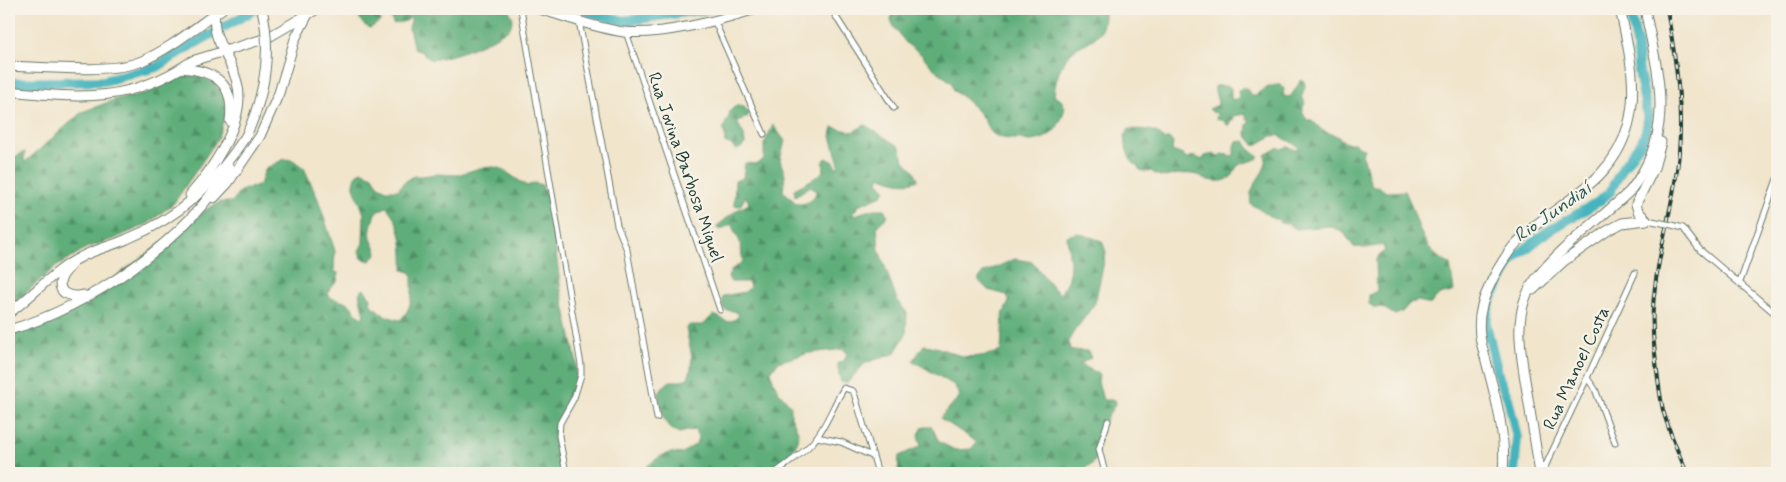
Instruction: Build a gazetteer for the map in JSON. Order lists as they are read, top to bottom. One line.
{"streets":{"street":["Rua Jovina Barbosa Miguel","Rua Manoel Costa"]},"water":["Rio Jundiaí"]}
